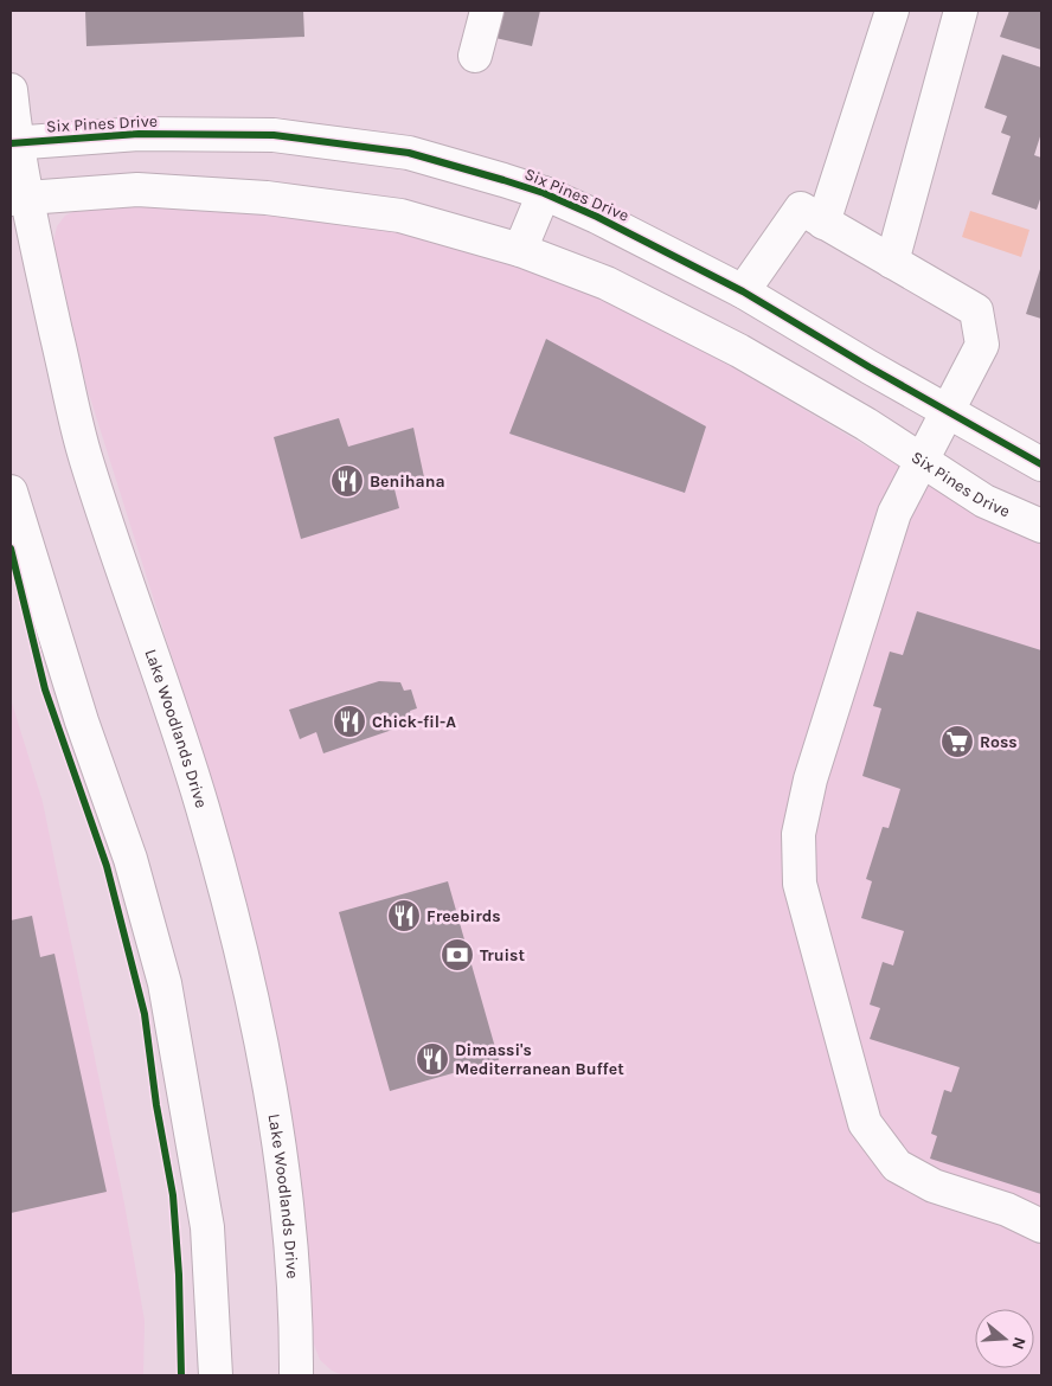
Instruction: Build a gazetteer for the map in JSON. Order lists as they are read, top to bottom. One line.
{"streets":{"street":["Six Pines Drive","Lake Woodlands Drive"]},"crossings":[["Six Pines Drive","Lake Woodlands Drive"]],"places":{"restaurant":["Benihana","Chick-fil-A","Freebirds","Dimassi's Mediterranean Buffet"],"supermarket":["Ross"],"bank":["Truist"]},"north":"right"}
